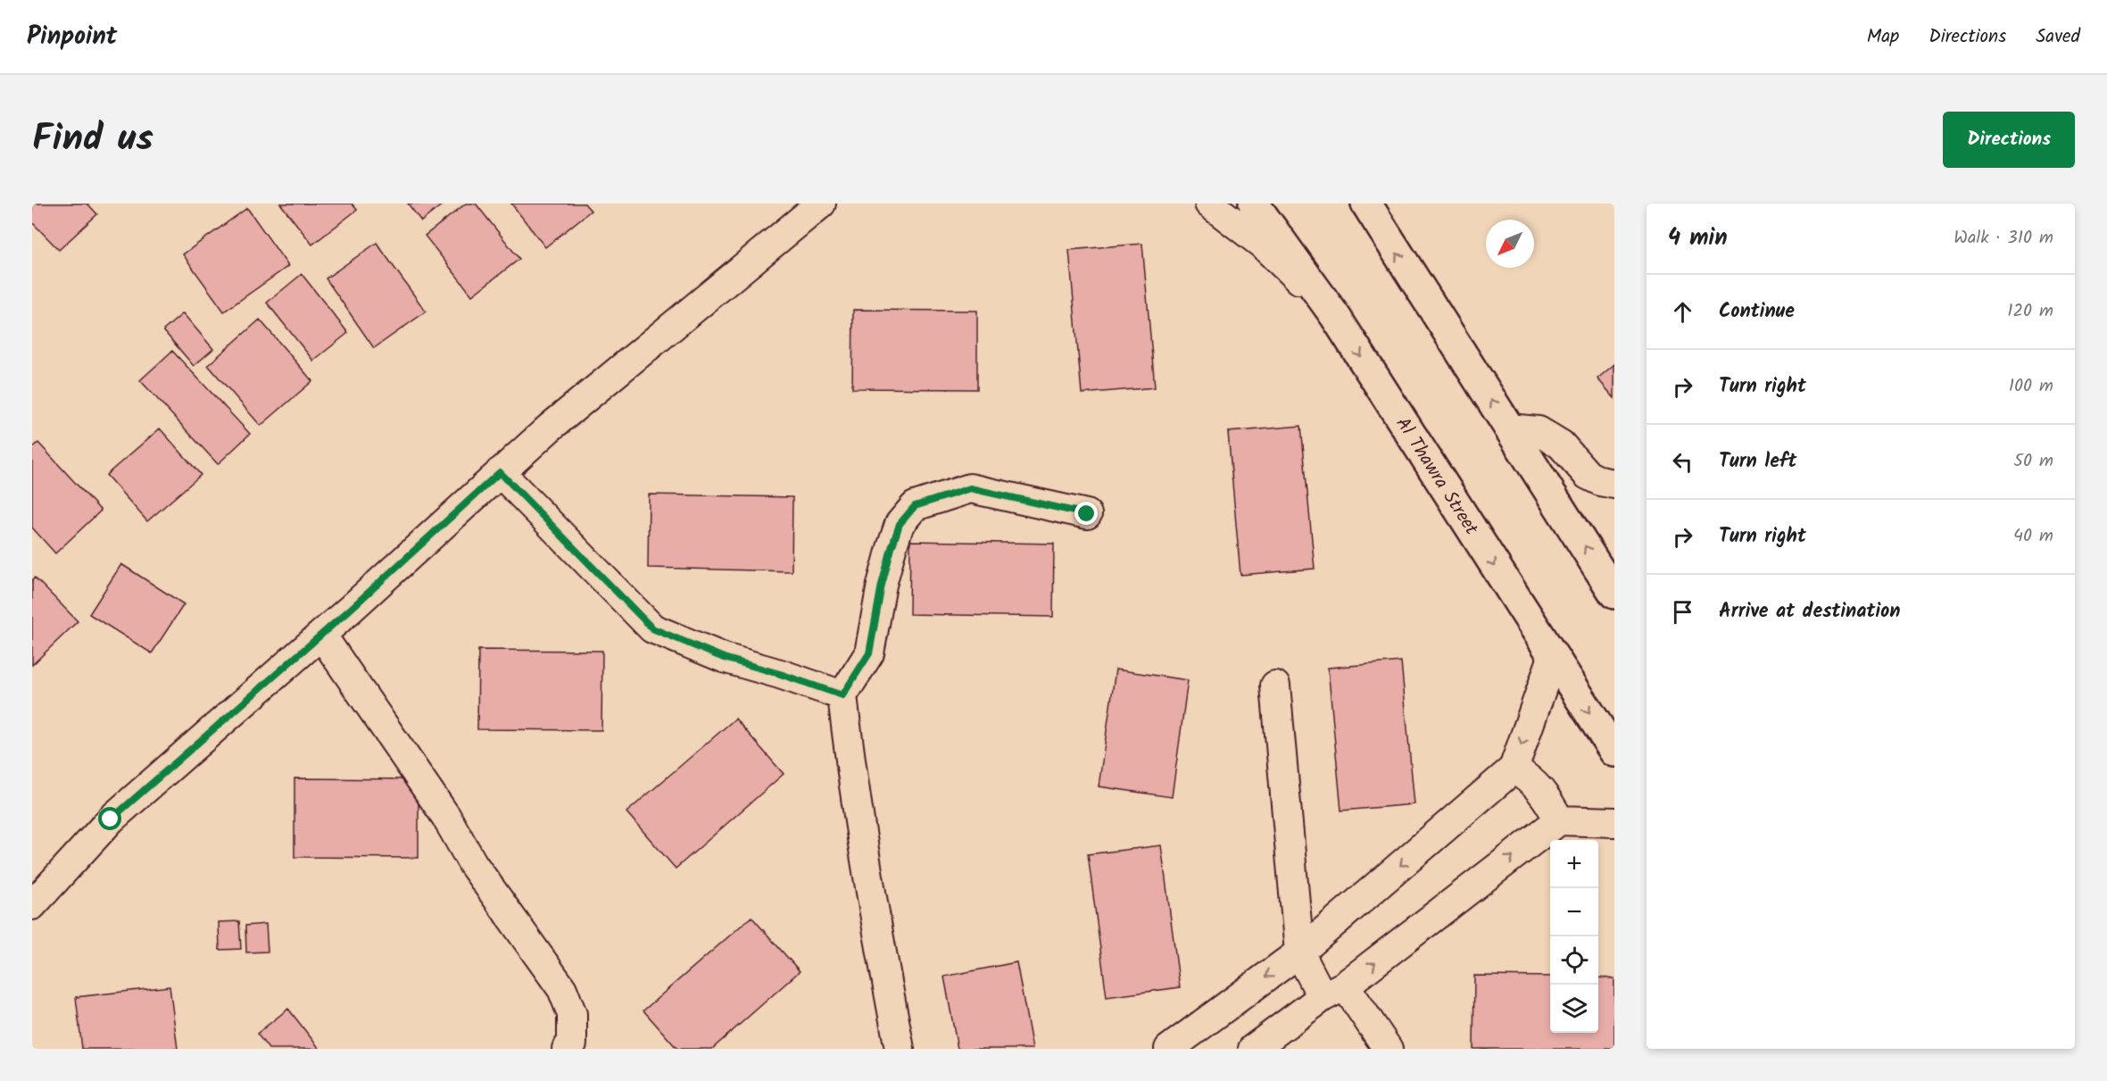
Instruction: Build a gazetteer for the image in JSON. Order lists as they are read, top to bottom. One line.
{"streets":{"main road":["Al Thawra Street"]},"north":"bottom left","page":{"header":"Pinpoint","nav":["Map","Directions","Saved"],"title":"Find us","buttons":"Directions","heading":["4 min","Walk · 310 m"],"list":[["Continue","120 m"],["Turn right","100 m"],["Turn left","50 m"],["Turn right","40 m"],"Arrive at destination"],"map_buttons":["+","−"]}}
